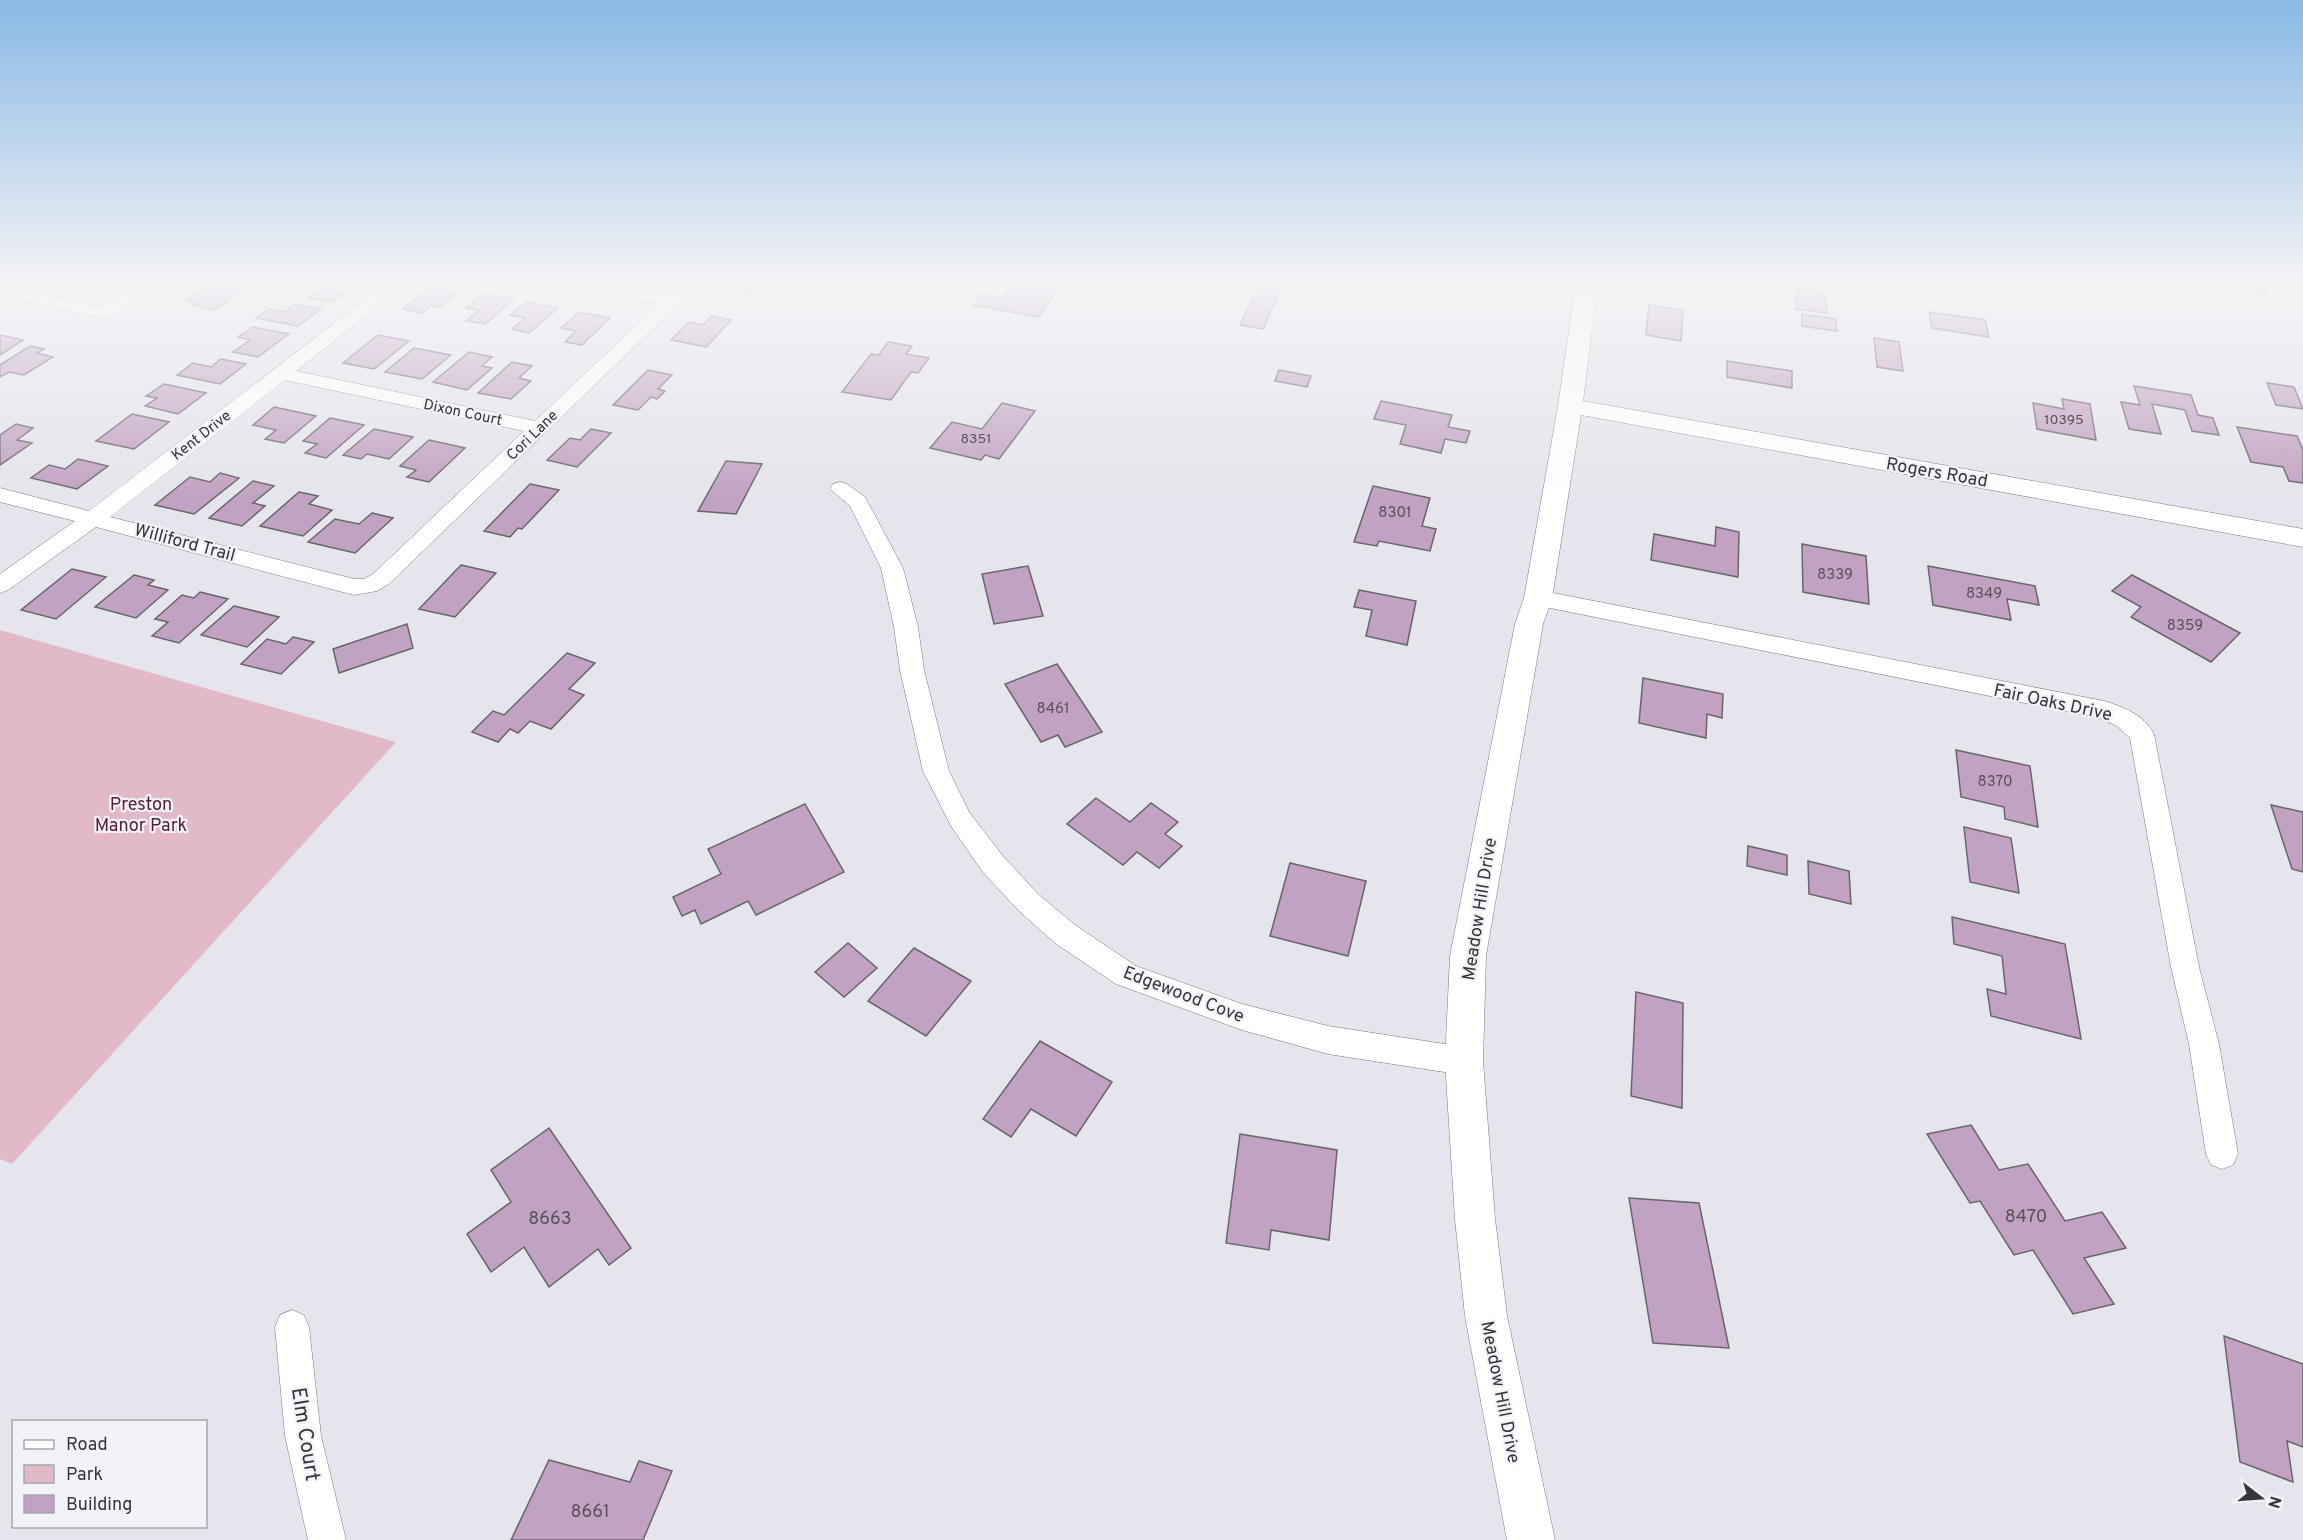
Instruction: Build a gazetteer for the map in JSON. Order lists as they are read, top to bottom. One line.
{"streets":{"street":["Dixon Court","Kent Drive","Cori Lane","Rogers Road","Williford Trail","Fair Oaks Drive","Meadow Hill Drive","Edgewood Cove","Elm Court"]},"crossings":[["Dixon Court","Kent Drive"],["Dixon Court","Cori Lane"],["Kent Drive","Williford Trail"],["Cori Lane","Williford Trail"],["Rogers Road","Meadow Hill Drive"],["Fair Oaks Drive","Meadow Hill Drive"],["Meadow Hill Drive","Edgewood Cove"]],"parks":["Preston Manor Park"],"house_numbers":["10395","8351","8301","8339","8349","8359","8461","8370","8470","8663","8661"],"legend":["Road","Park","Building"],"north":"right"}
